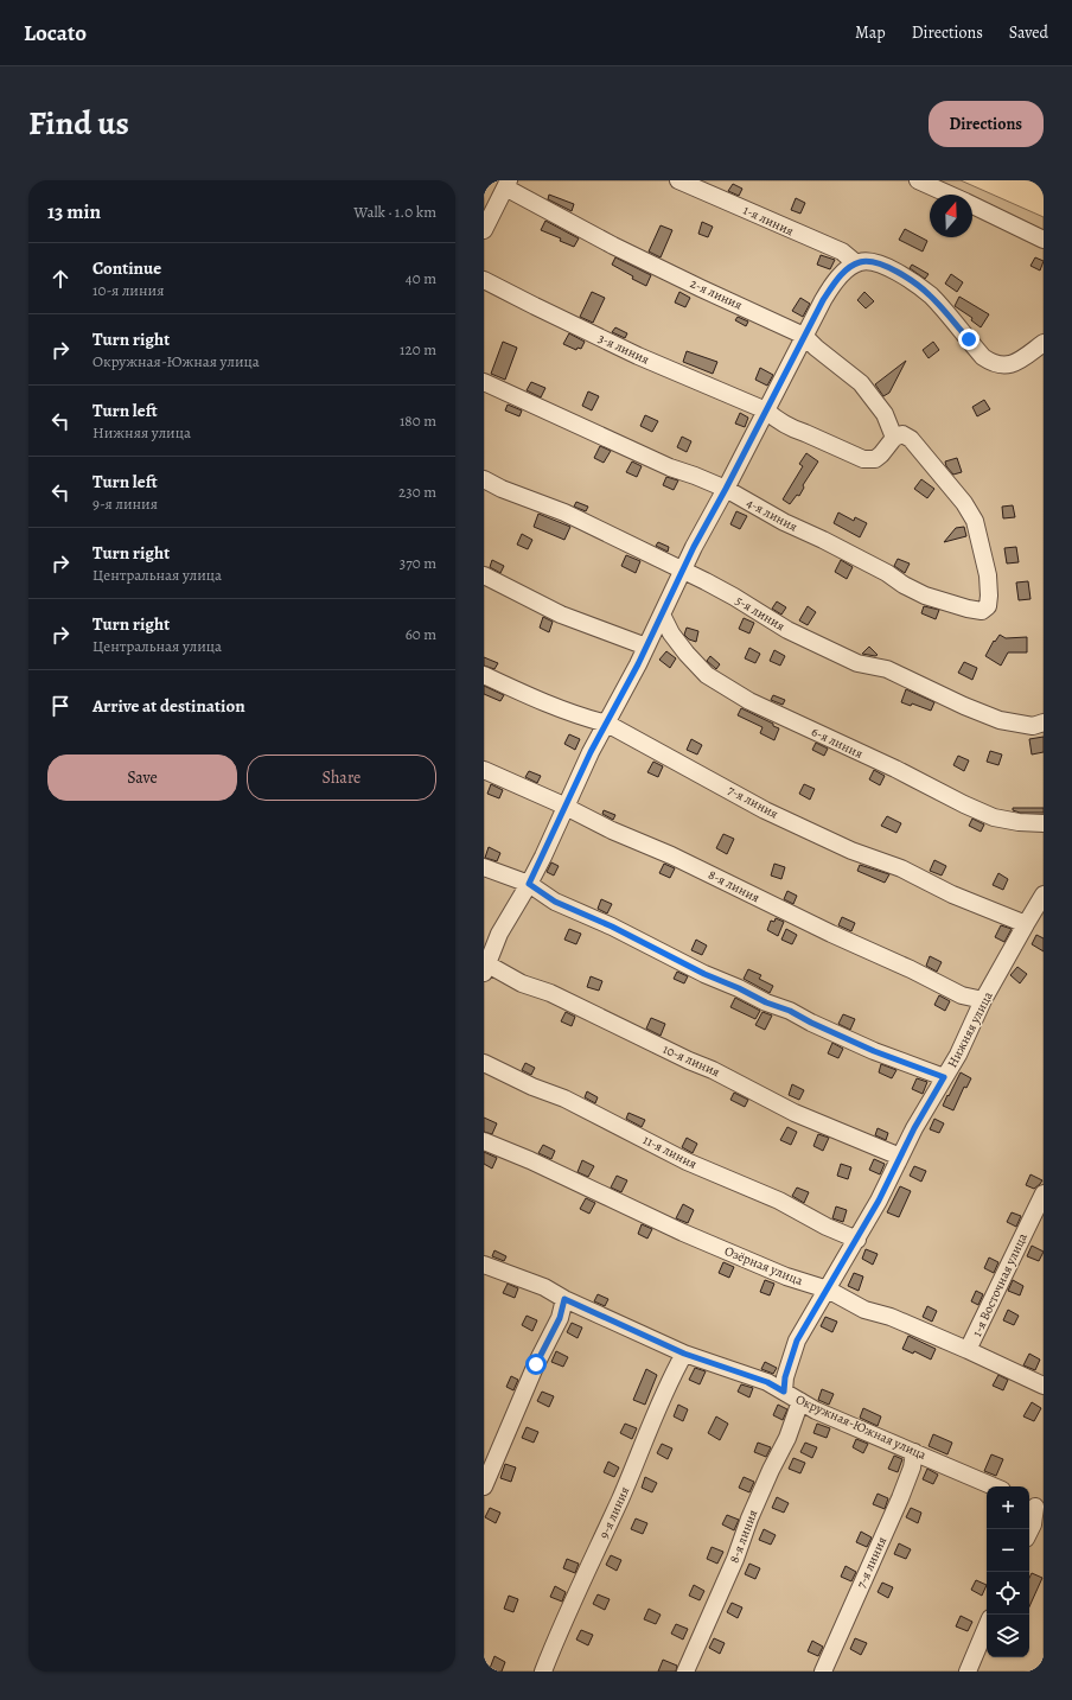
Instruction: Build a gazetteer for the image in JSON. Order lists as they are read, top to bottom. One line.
{"streets":{"street":["1-я линия","2-я линия","3-я линия","4-я линия","5-я линия","6-я линия","7-я линия","8-я линия","Нижняя улица","10-я линия","11-я линия","Озёрная улица","1-я Восточная улица","Окружная-Южная улица","9-я линия"]},"crossings":[["2-я линия","3-я линия"],["2-я линия","4-я линия"],["3-я линия","4-я линия"],["7-я линия","Нижняя улица"],["7-я линия","Окружная-Южная улица"],["8-я линия","Нижняя улица"],["8-я линия","Окружная-Южная улица"],["Нижняя улица","10-я линия"],["Нижняя улица","11-я линия"],["Нижняя улица","Озёрная улица"],["Нижняя улица","Окружная-Южная улица"],["Озёрная улица","1-я Восточная улица"],["Окружная-Южная улица","9-я линия"]],"north":"top","page":{"header":"Locato","nav":["Map","Directions","Saved"],"title":"Find us","buttons":["Directions",["Save","Share"]],"heading":["13 min","Walk · 1.0 km"],"list":[["Continue","10-я линия","40 m"],["Turn right","Окружная-Южная улица","120 m"],["Turn left","Нижняя улица","180 m"],["Turn left","9-я линия","230 m"],["Turn right","Центральная улица","370 m"],["Turn right","Центральная улица","60 m"],"Arrive at destination"],"map_buttons":["+","−"]}}
